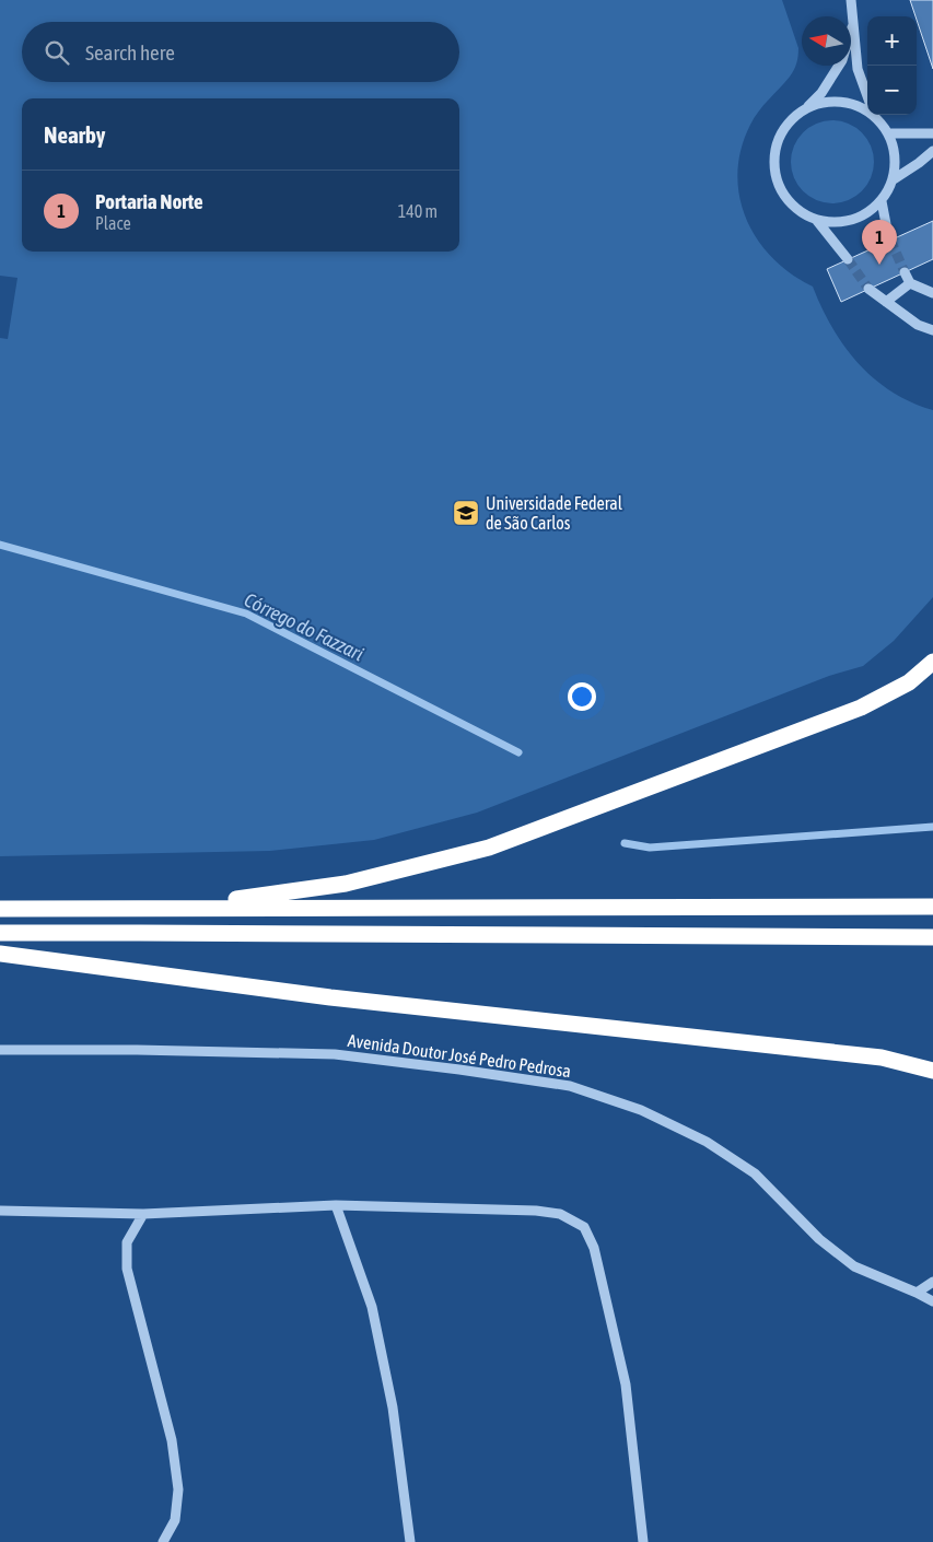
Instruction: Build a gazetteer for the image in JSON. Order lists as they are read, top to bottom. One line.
{"streets":{"street":["Avenida Doutor José Pedro Pedrosa"]},"water":["Córrego do Fazzari"],"places":{"school or university":["Universidade Federal de São Carlos"]},"north":"left","page":{"map_buttons":["+","−"],"search":"Search here","heading":"Nearby","list":[{"mark":"1","name":"Portaria Norte","note":"Place","value":"140 m"}],"pins":"1"}}
